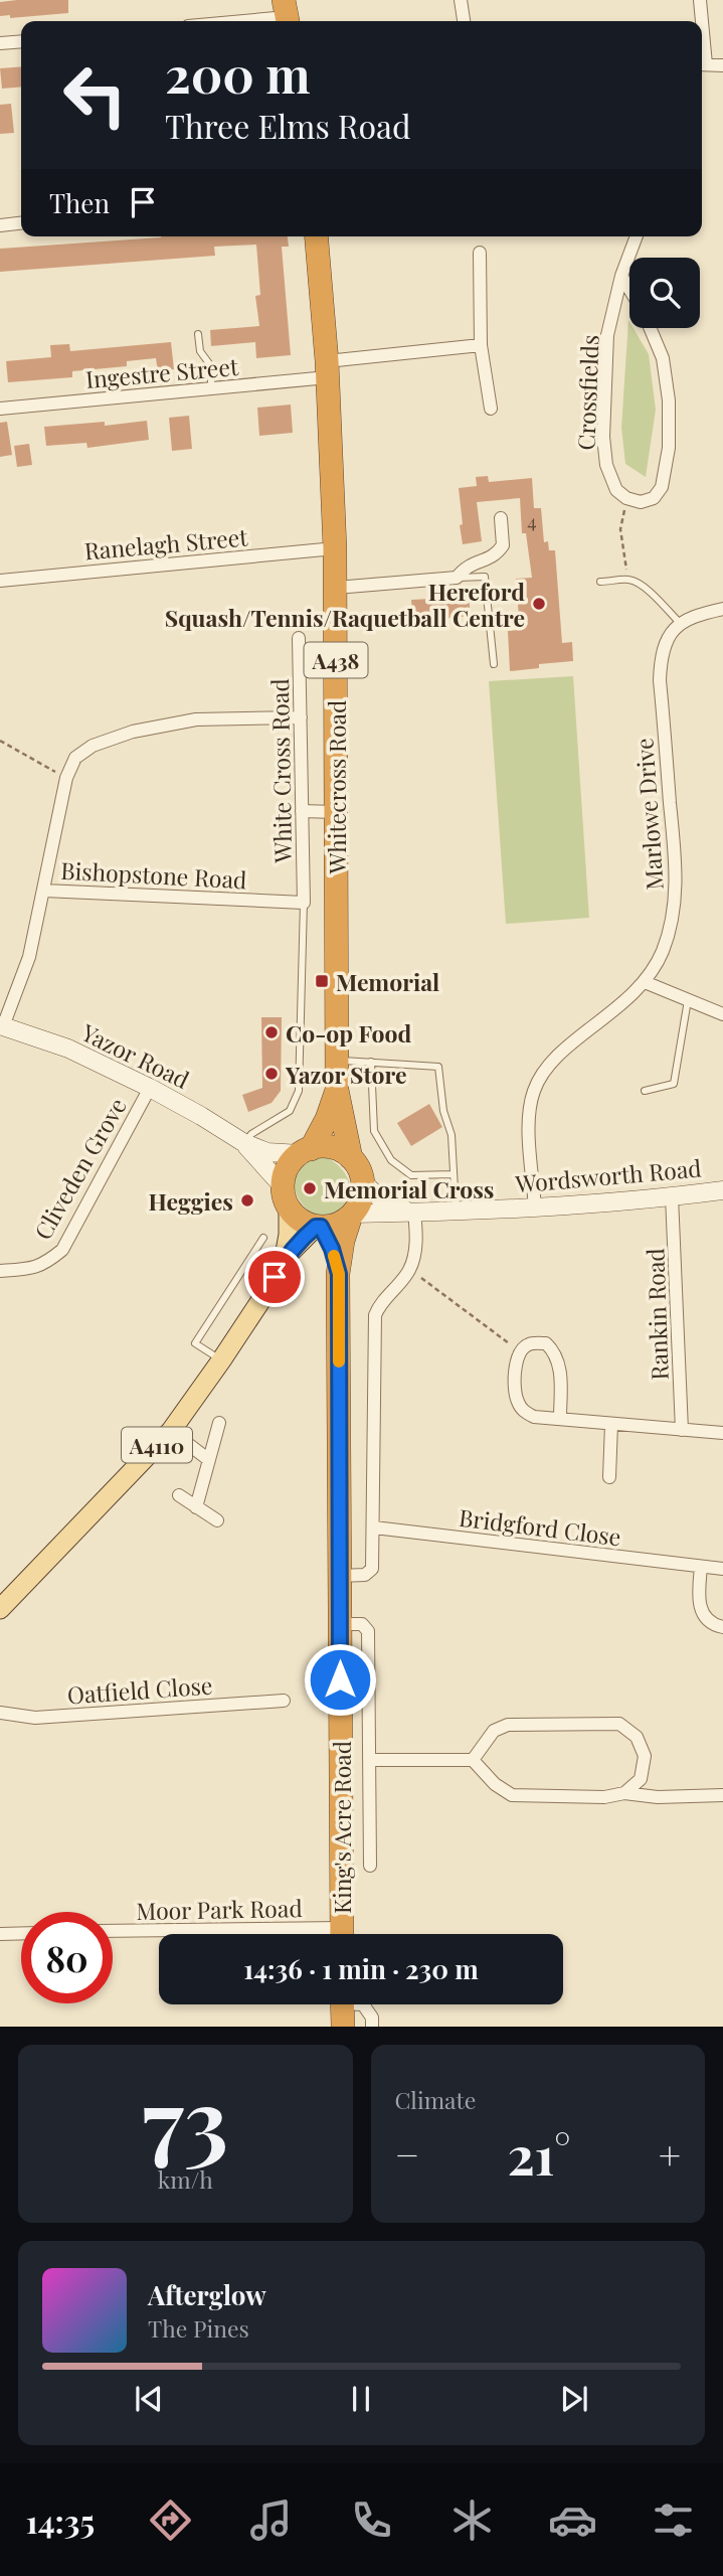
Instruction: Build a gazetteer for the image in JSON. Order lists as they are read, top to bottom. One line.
{"streets":{"highway":["A438","Whitecross Road","King's Acre Road"],"main road":["A4110"],"street":["Ingestre Street","Crossfields","Ranelagh Street","White Cross Road","Marlowe Drive","Bishopstone Road","Yazor Road","Cliveden Grove","Wordsworth Road","Rankin Road","Bridgford Close","Oatfield Close","Moor Park Road"]},"crossings":[["Ingestre Street","Whitecross Road"],["Ranelagh Street","Whitecross Road"],["A438","Whitecross Road"],["A438","Yazor Road"],["A438","Wordsworth Road"],["A438","A4110"],["A438","King's Acre Road"],["White Cross Road","Bishopstone Road"],["Whitecross Road","Yazor Road"],["Whitecross Road","Wordsworth Road"],["Whitecross Road","A4110"],["Whitecross Road","King's Acre Road"],["Marlowe Drive","Wordsworth Road"],["Yazor Road","Cliveden Grove"],["Yazor Road","Wordsworth Road"],["Yazor Road","A4110"],["Yazor Road","King's Acre Road"],["Wordsworth Road","Rankin Road"],["Wordsworth Road","A4110"],["Wordsworth Road","King's Acre Road"],["A4110","King's Acre Road"]],"places":{"other":["Hereford Squash/Tennis/Raquetball Centre","Co-op Food","Yazor Store","Memorial Cross","Heggies"],"transit":["Memorial"]},"house_numbers":["4"],"page":{"turn":["200 m","Three Elms Road"],"then":"Then","limit":"80","trip":"14:36 · 1 min · 230 m","tile":[["73","km/h"],"Climate"],"heat":["−","21°","+"],"song":["Afterglow","The Pines"],"tabs":"14:35"}}
